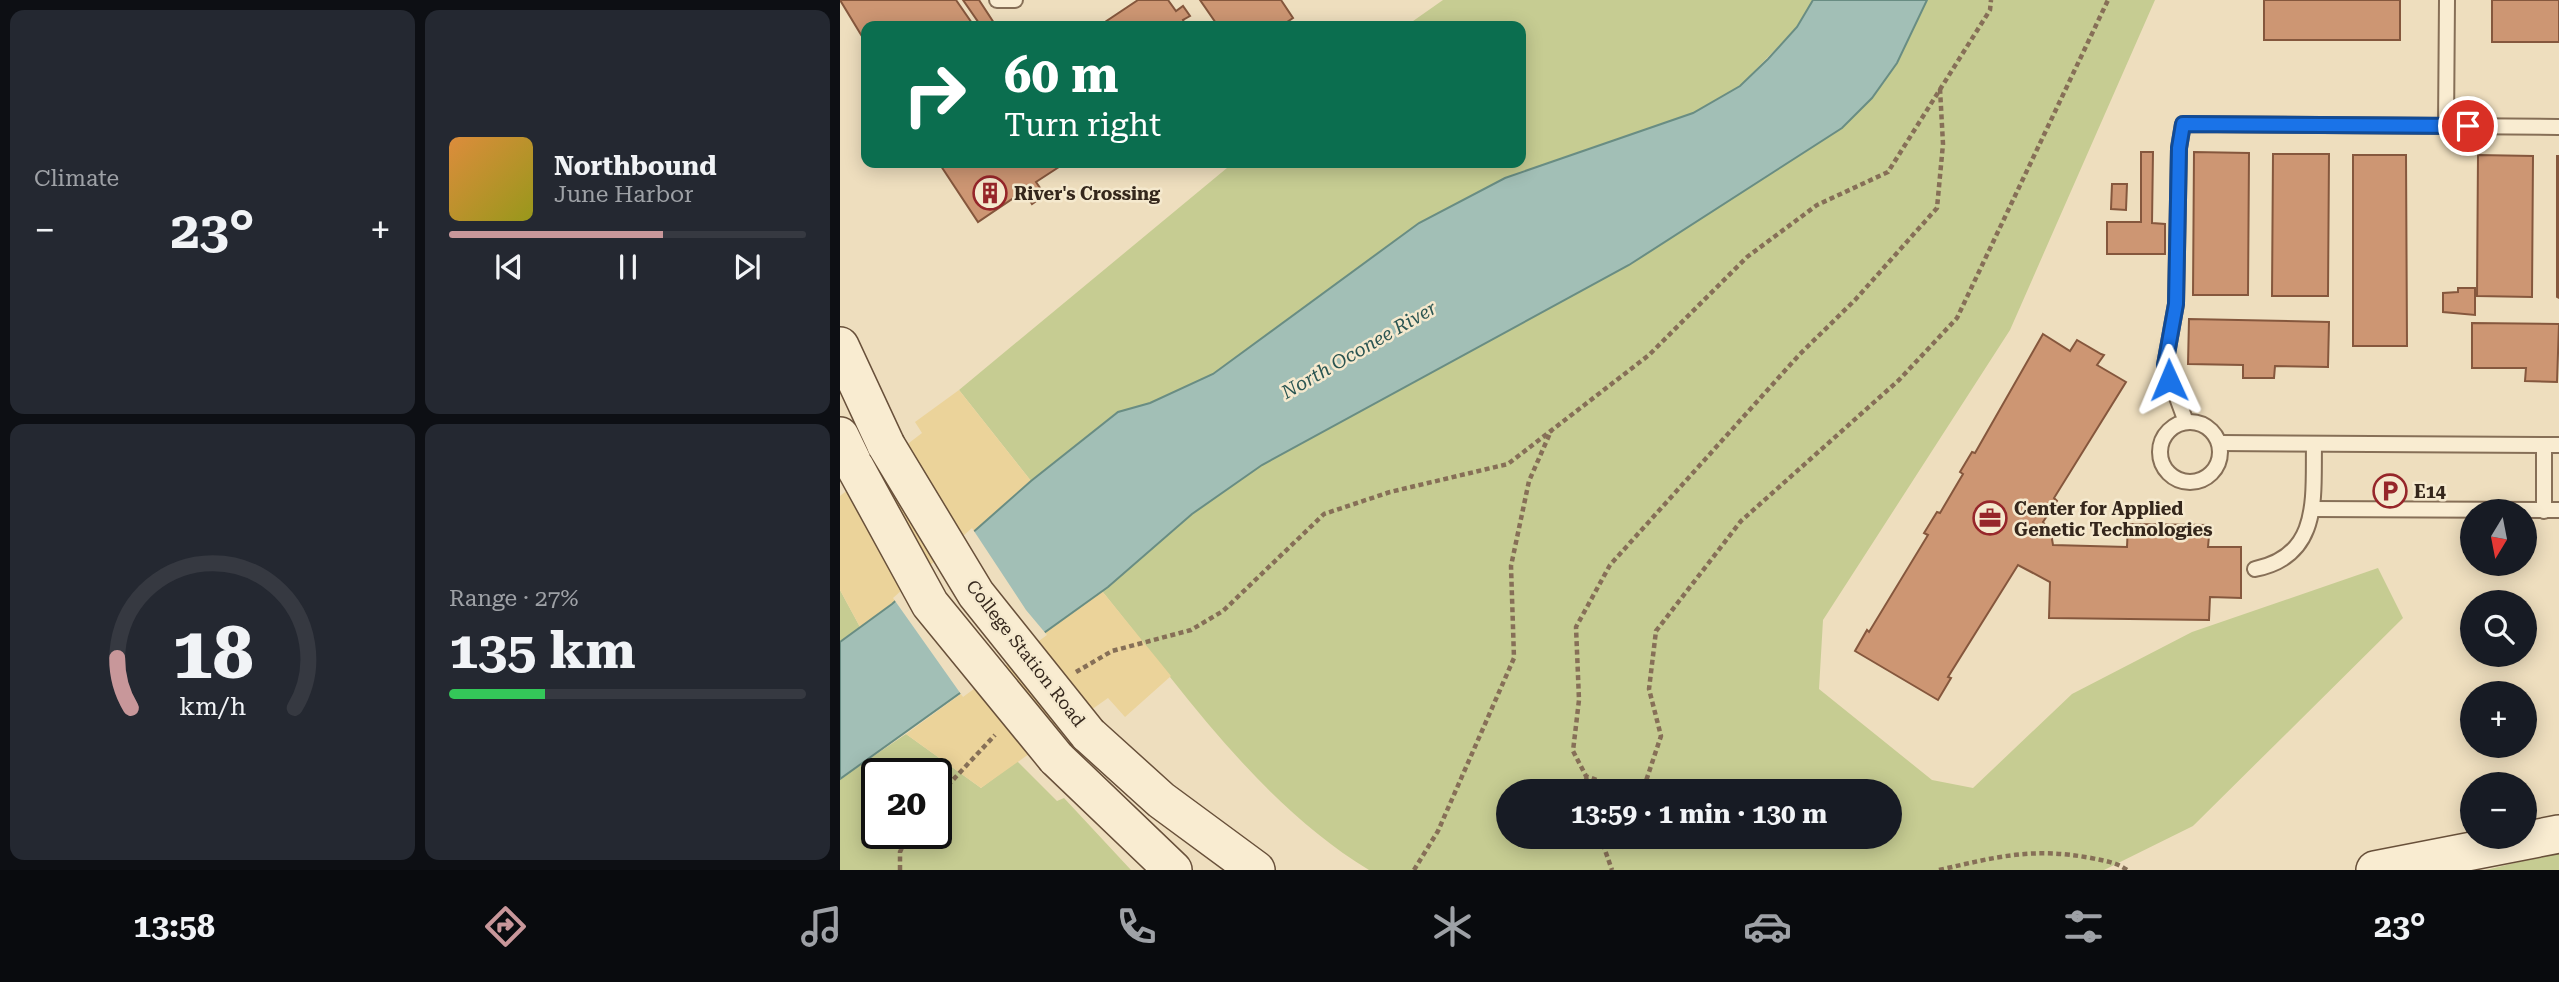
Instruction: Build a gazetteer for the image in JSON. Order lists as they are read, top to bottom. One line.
{"streets":{"main road":["College Station Road"]},"water":["North Oconee River"],"places":{"building":["River's Crossing"],"parking":["E14"],"office":["Center for Applied Genetic Technologies"]},"north":"bottom","page":{"tile":["Climate",["Range · 27%","135 km"]],"turn":["60 m","Turn right"],"song":["Northbound","June Harbor"],"heat":["−","23°","+"],"map_buttons":["+","−"],"limit":"20","trip":"13:59 · 1 min · 130 m","tabs":["13:58","23°"],"gauge":["18","km/h"]}}
